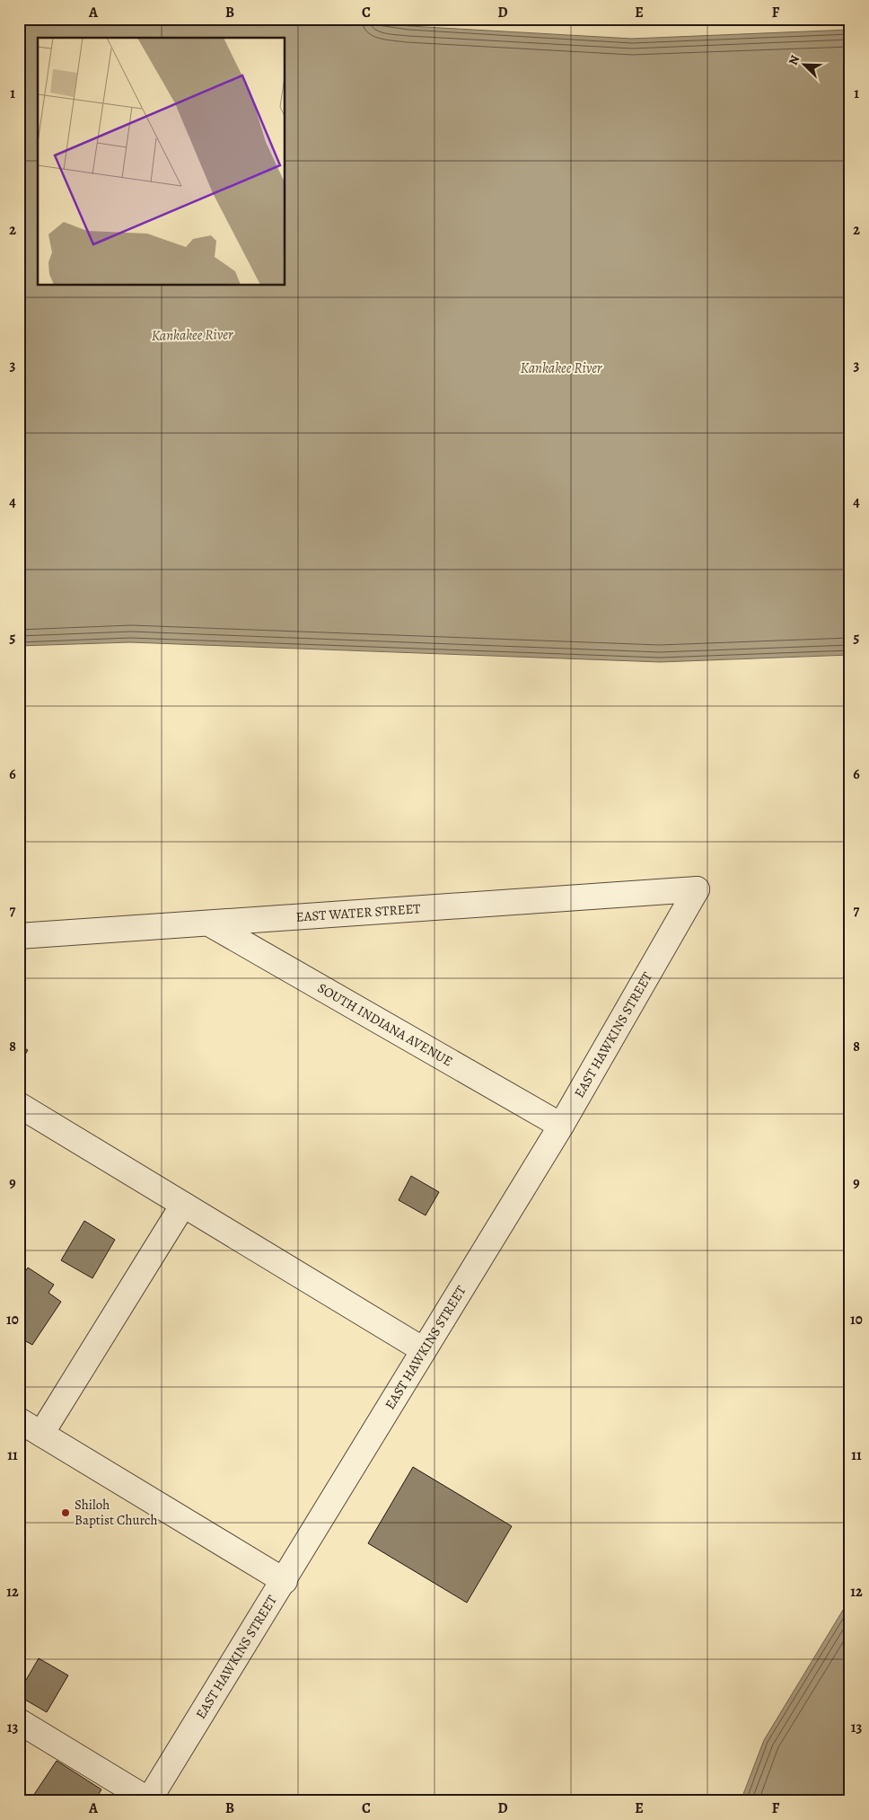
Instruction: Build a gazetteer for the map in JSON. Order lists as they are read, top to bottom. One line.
{"streets":{"street":["EAST WATER STREET","SOUTH INDIANA AVENUE","EAST HAWKINS STREET"]},"crossings":[["EAST WATER STREET","SOUTH INDIANA AVENUE"],["EAST WATER STREET","EAST HAWKINS STREET"],["SOUTH INDIANA AVENUE","EAST HAWKINS STREET"]],"water":["Kankakee River"],"places":["Shiloh Baptist Church"],"north":"top left","grid":{"columns":["A","B","C","D","E","F"],"rows":["1","2","3","4","5","6","7","8","9","10","11","12","13"]}}
